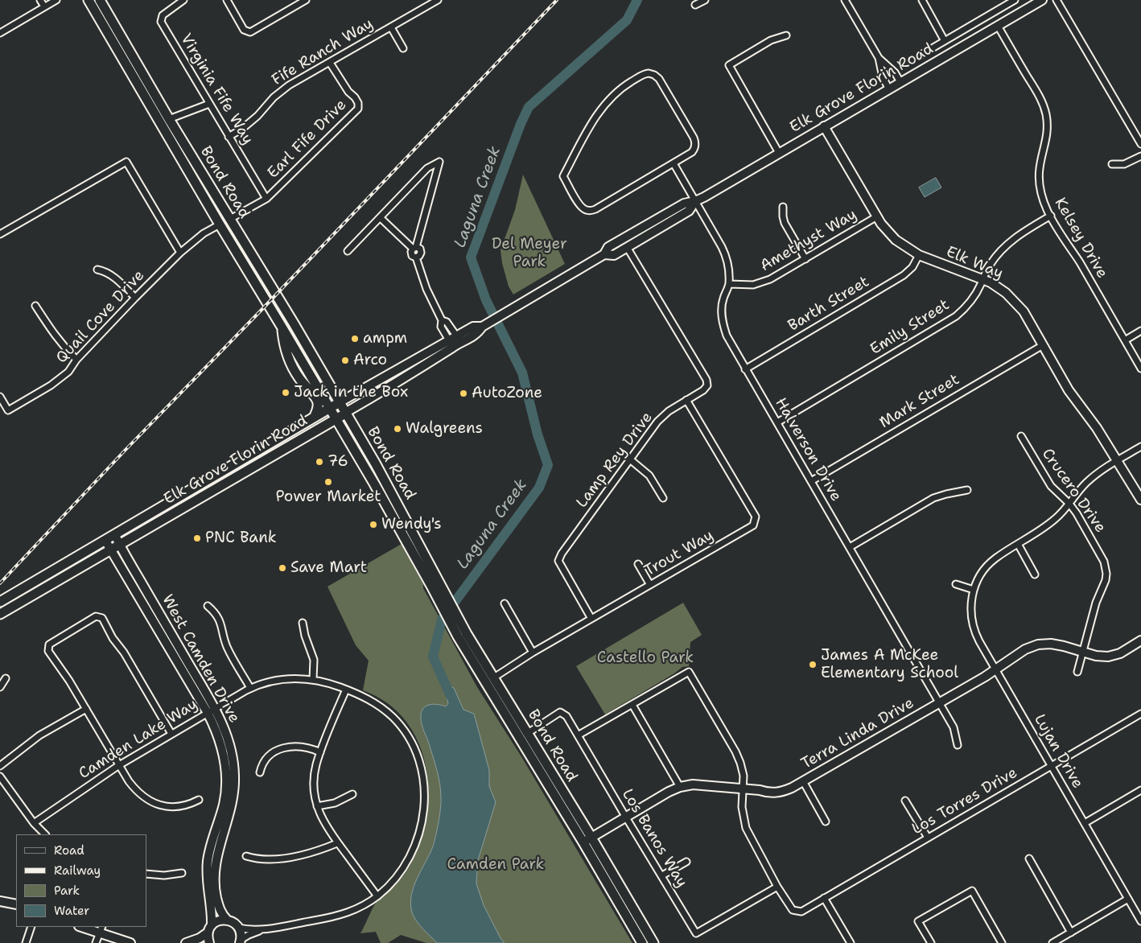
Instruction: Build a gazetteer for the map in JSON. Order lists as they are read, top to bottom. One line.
{"streets":{"main road":["Elk Grove Florin Road","Bond Road"],"street":["Fife Ranch Way","Virginia Fife Way","Earl Fife Drive","Kelsey Drive","Amethyst Way","Elk Way","Barth Street","Quail Cove Drive","Emily Street","Mark Street","Halverson Drive","Lamp Rey Drive","Crucero Drive","Trout Way","West Camden Drive","Terra Linda Drive","Camden Lake Way","Lujan Drive","Los Torres Drive","Los Banos Way"]},"crossings":[["Fife Ranch Way","Virginia Fife Way"],["Fife Ranch Way","Earl Fife Drive"],["Elk Grove Florin Road","Bond Road"],["Elk Grove Florin Road","Kelsey Drive"],["Elk Grove Florin Road","Elk Way"],["Elk Grove Florin Road","Halverson Drive"],["Elk Grove Florin Road","Lamp Rey Drive"],["Elk Grove Florin Road","West Camden Drive"],["Virginia Fife Way","Earl Fife Drive"],["Earl Fife Drive","Bond Road"],["Bond Road","Quail Cove Drive"],["Bond Road","Trout Way"],["Bond Road","Terra Linda Drive"],["Bond Road","Los Banos Way"],["Kelsey Drive","Emily Street"],["Amethyst Way","Elk Way"],["Amethyst Way","Halverson Drive"],["Elk Way","Barth Street"],["Elk Way","Emily Street"],["Elk Way","Mark Street"],["Elk Way","Lujan Drive"],["Barth Street","Halverson Drive"],["Emily Street","Halverson Drive"],["Mark Street","Halverson Drive"],["Halverson Drive","Terra Linda Drive"],["Lamp Rey Drive","Trout Way"],["Crucero Drive","Terra Linda Drive"],["Crucero Drive","Lujan Drive"],["West Camden Drive","Camden Lake Way"],["Terra Linda Drive","Lujan Drive"],["Terra Linda Drive","Los Banos Way"],["Lujan Drive","Los Torres Drive"],["Los Torres Drive","Los Banos Way"]],"water":["Laguna Creek"],"parks":["Del Meyer Park","Castello Park","Camden Park"],"places":["ampm","Arco","Jack in the Box","AutoZone","Walgreens","76","Power Market","Wendy's","PNC Bank","Save Mart","James A McKee Elementary School"],"legend":["Road","Railway","Park","Water"]}
